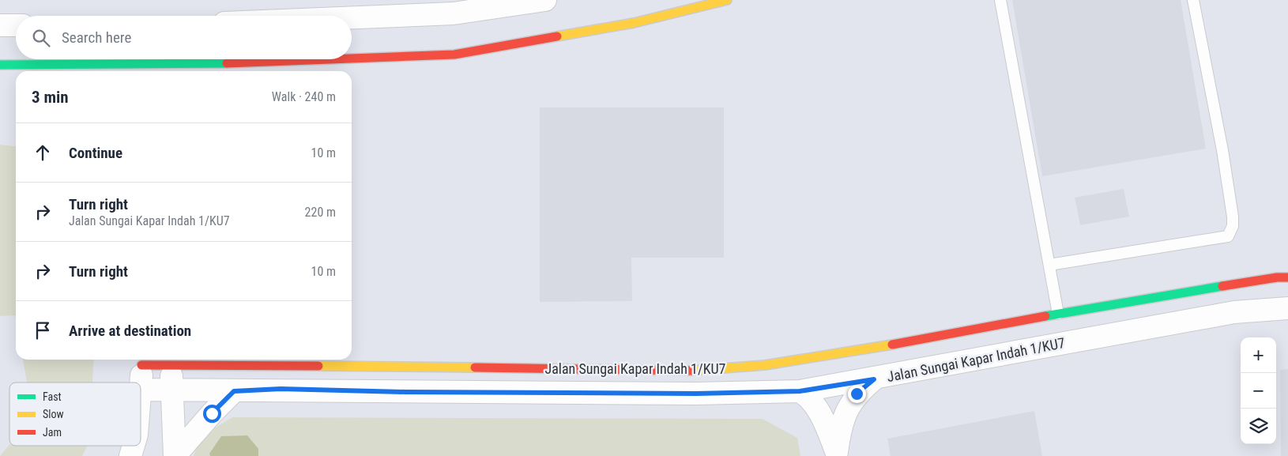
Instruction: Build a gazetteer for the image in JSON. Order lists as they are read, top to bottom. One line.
{"streets":{"street":["Jalan Sungai Kapar Indah 1/KU7"]},"legend":["Fast","Slow","Jam"],"page":{"search":"Search here","heading":["3 min","Walk · 240 m"],"list":[["Continue","10 m"],["Turn right","Jalan Sungai Kapar Indah 1/KU7","220 m"],["Turn right","10 m"],"Arrive at destination"],"map_buttons":["+","−"]}}
